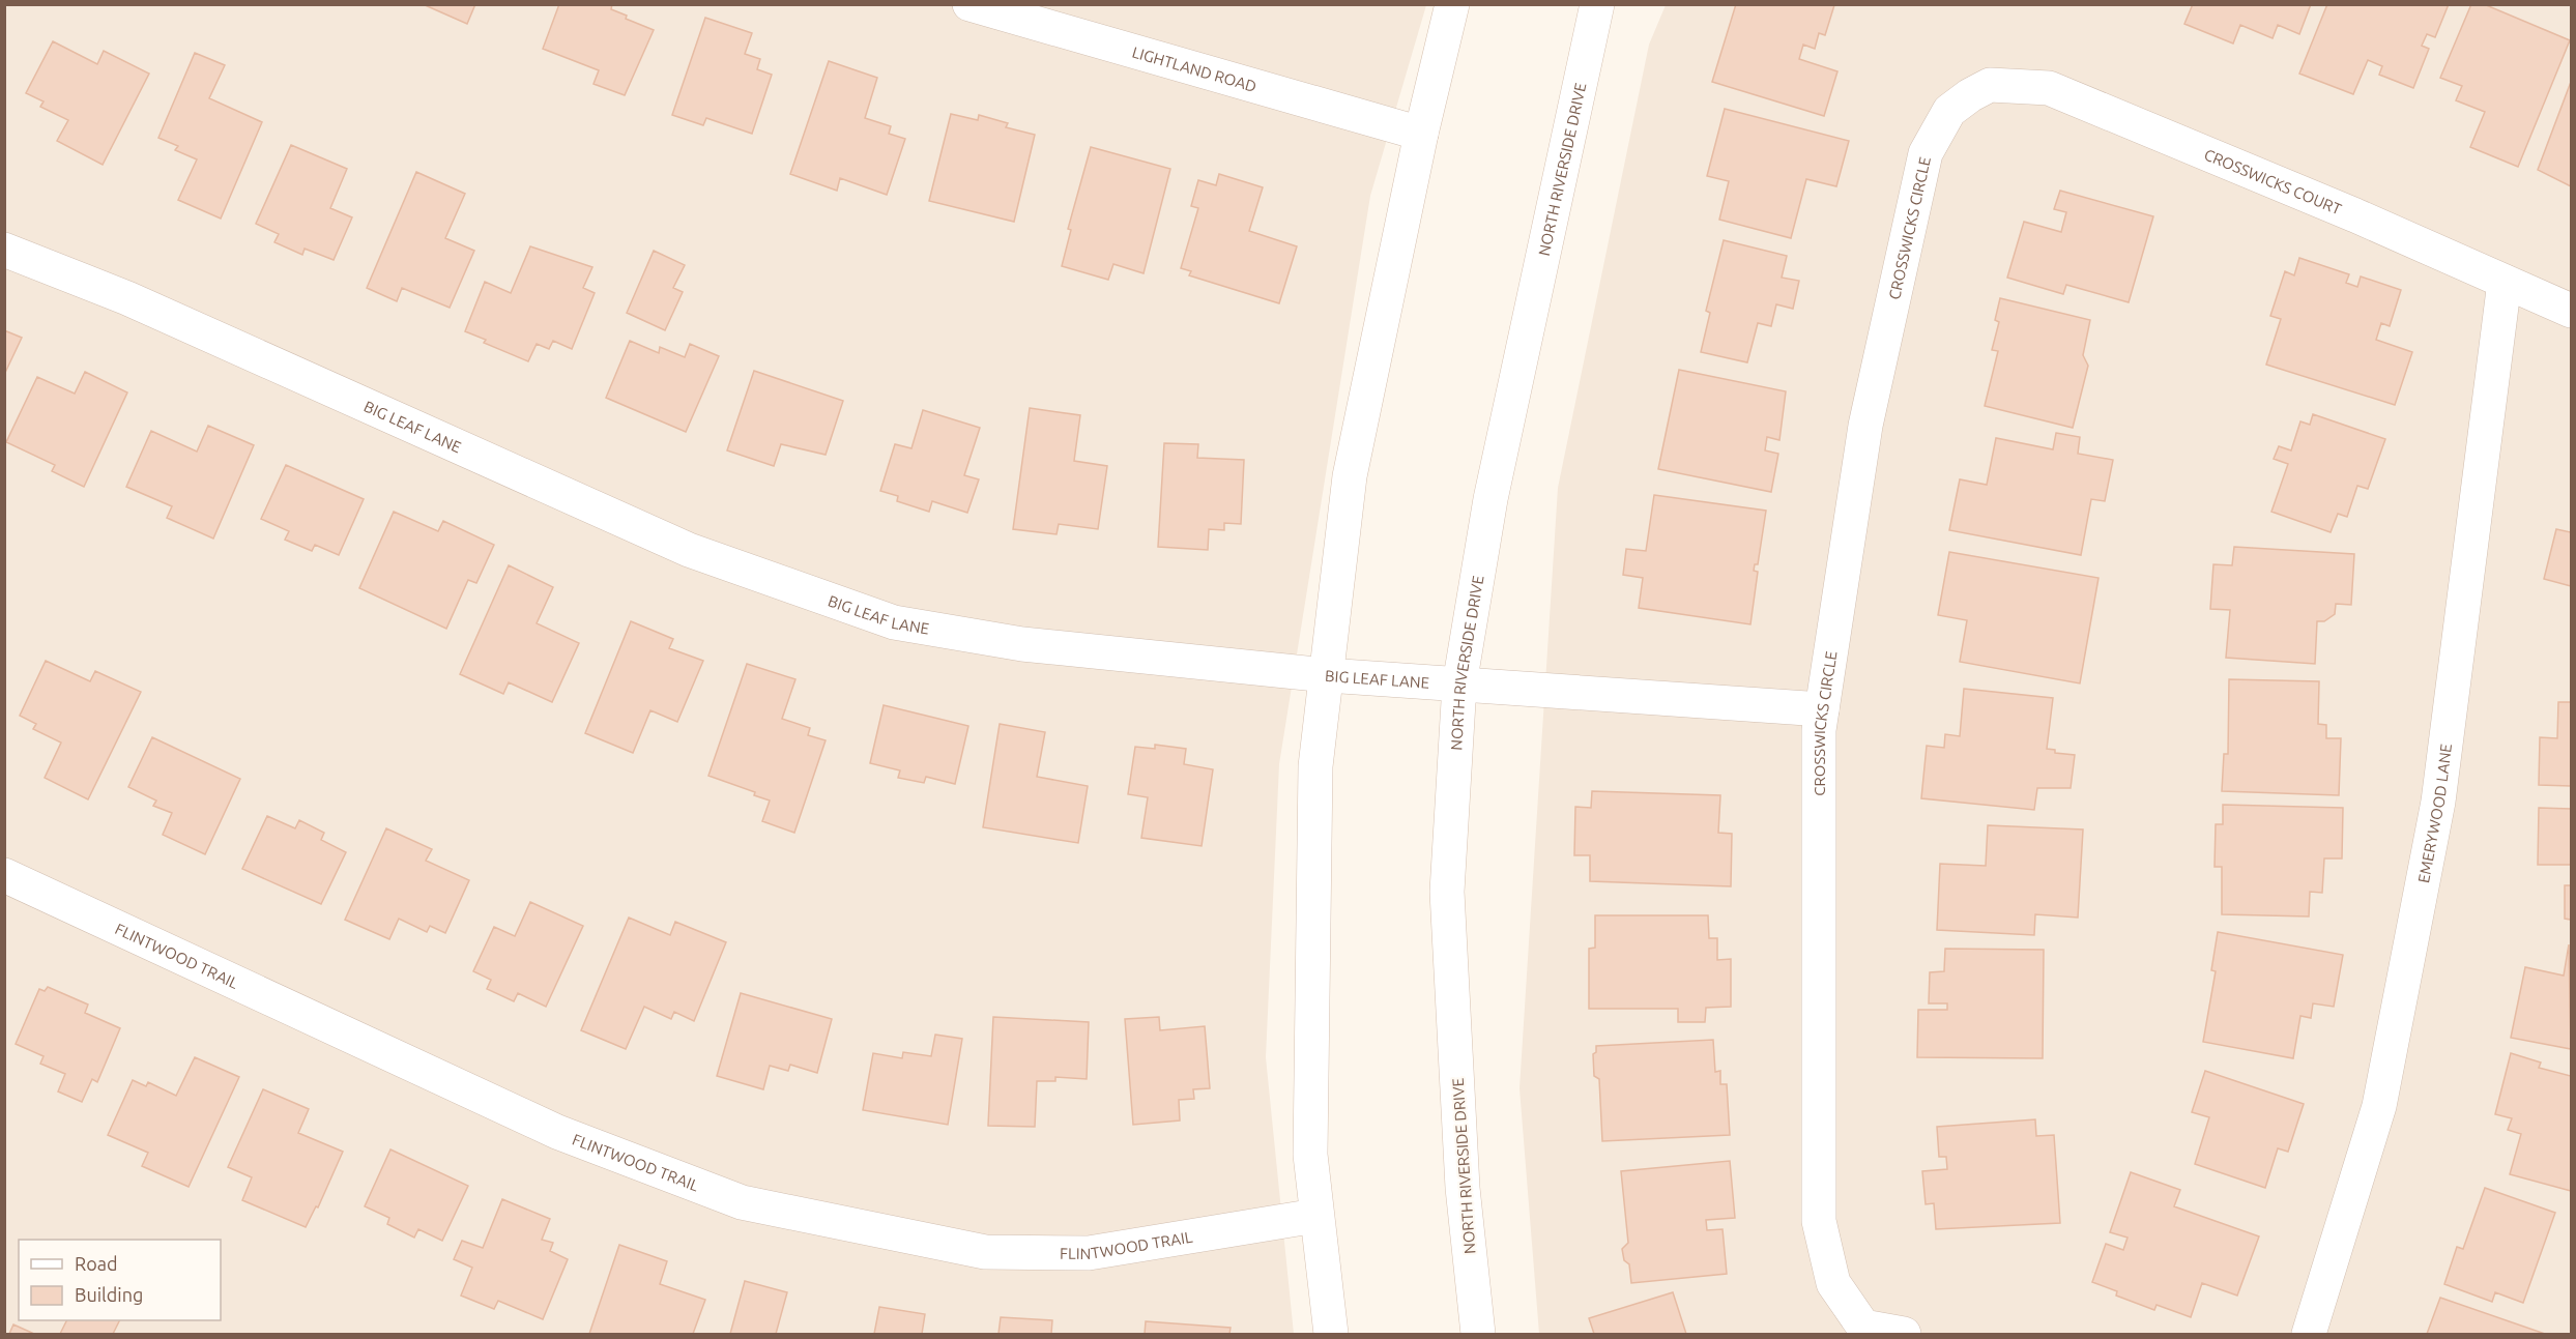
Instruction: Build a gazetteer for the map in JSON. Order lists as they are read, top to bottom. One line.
{"streets":{"street":["LIGHTLAND ROAD","NORTH RIVERSIDE DRIVE","CROSSWICKS COURT","CROSSWICKS CIRCLE","BIG LEAF LANE","EMERYWOOD LANE","FLINTWOOD TRAIL"]},"crossings":[["NORTH RIVERSIDE DRIVE","BIG LEAF LANE"],["CROSSWICKS COURT","CROSSWICKS CIRCLE"],["CROSSWICKS COURT","EMERYWOOD LANE"],["CROSSWICKS CIRCLE","BIG LEAF LANE"]],"legend":["Road","Building"]}
